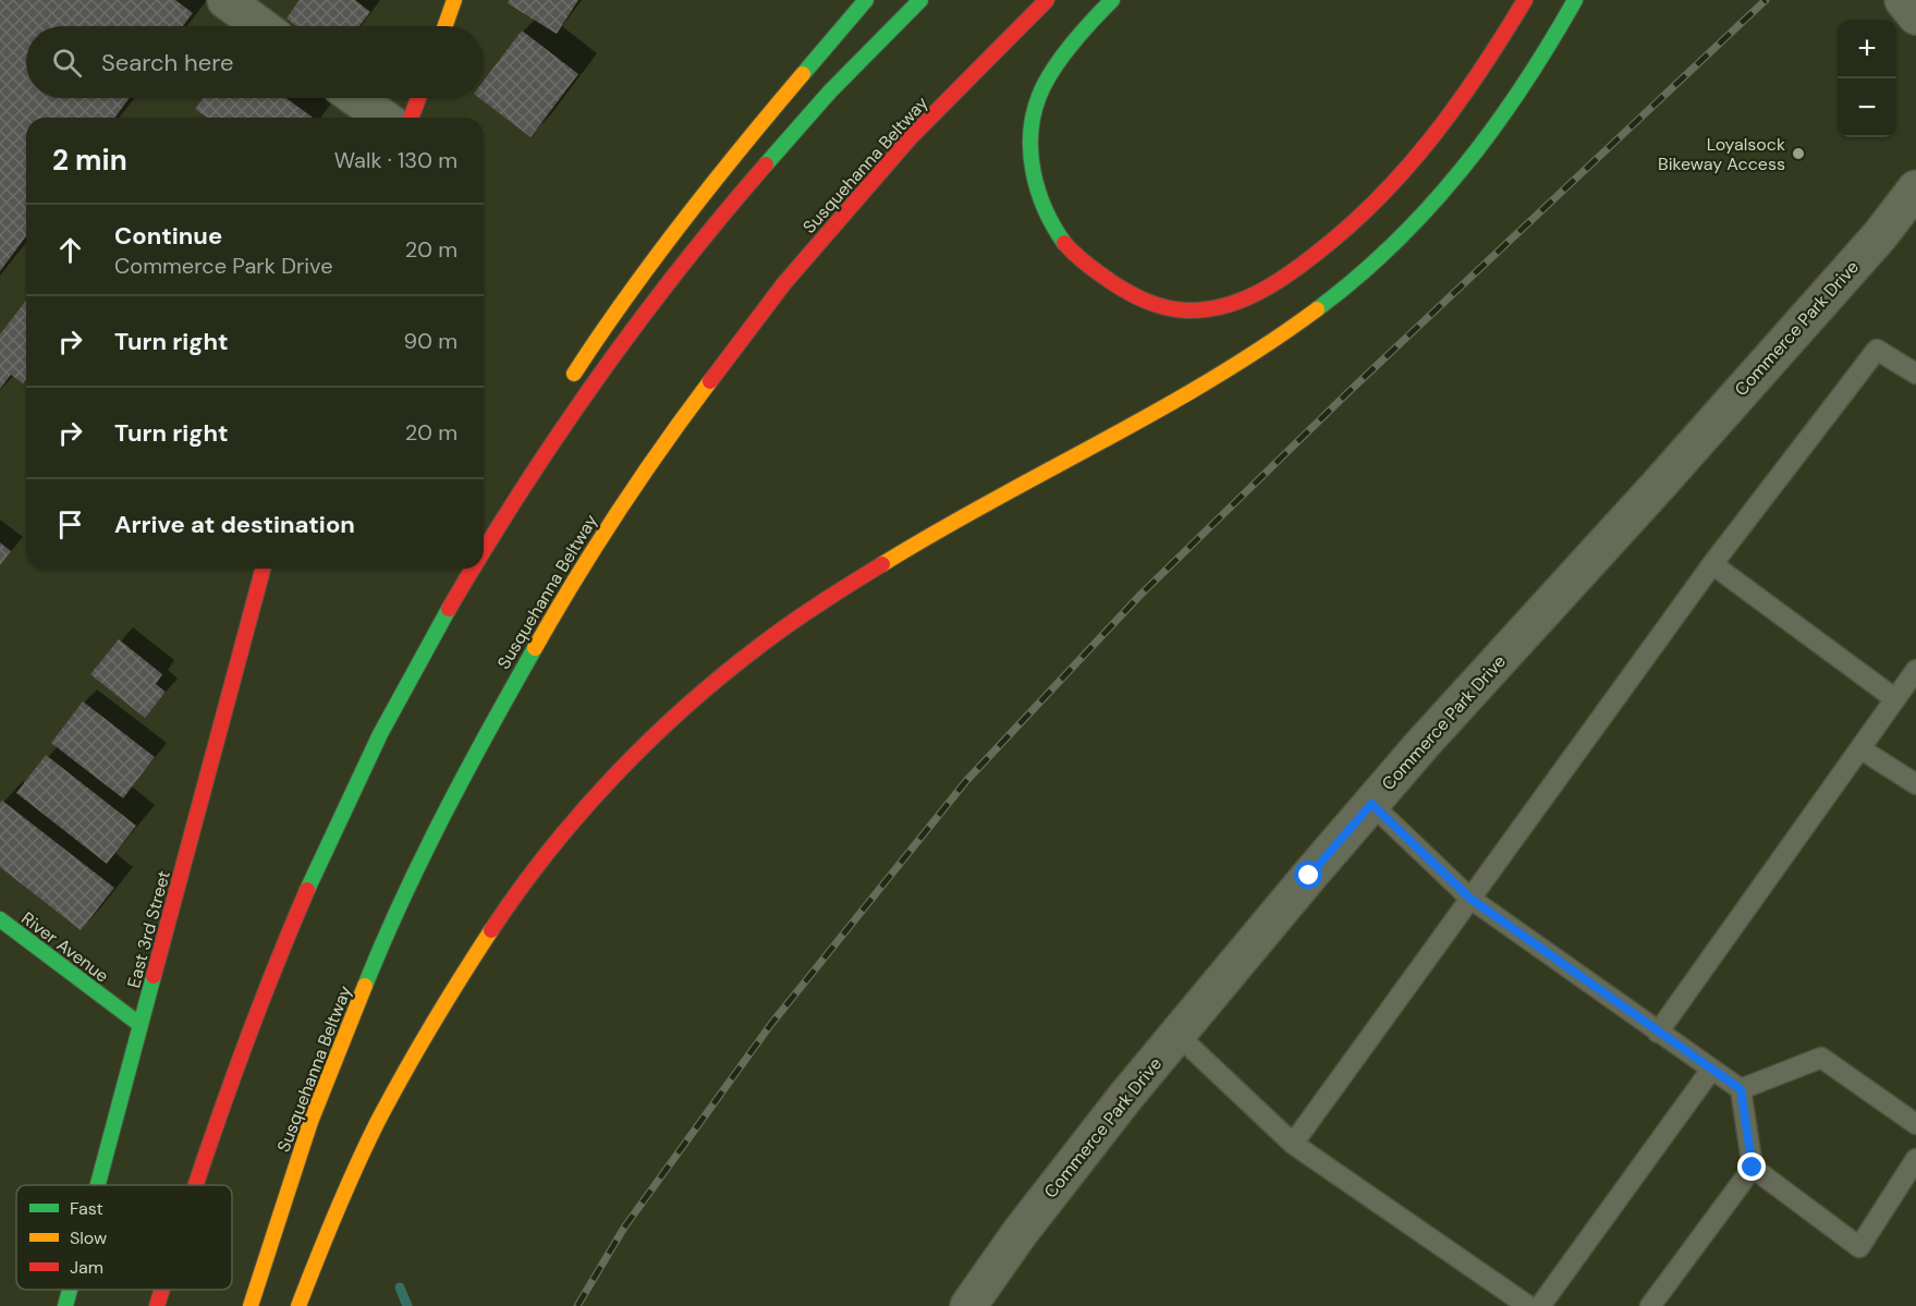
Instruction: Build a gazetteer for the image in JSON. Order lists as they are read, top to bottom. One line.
{"streets":{"main road":["Susquehanna Beltway","East 3rd Street","River Avenue"],"street":["Commerce Park Drive"]},"crossings":[["East 3rd Street","River Avenue"]],"places":["Loyalsock Bikeway Access"],"legend":["Fast","Slow","Jam"],"page":{"map_buttons":["+","−"],"search":"Search here","heading":["2 min","Walk · 130 m"],"list":[["Continue","Commerce Park Drive","20 m"],["Turn right","90 m"],["Turn right","20 m"],"Arrive at destination"]}}
